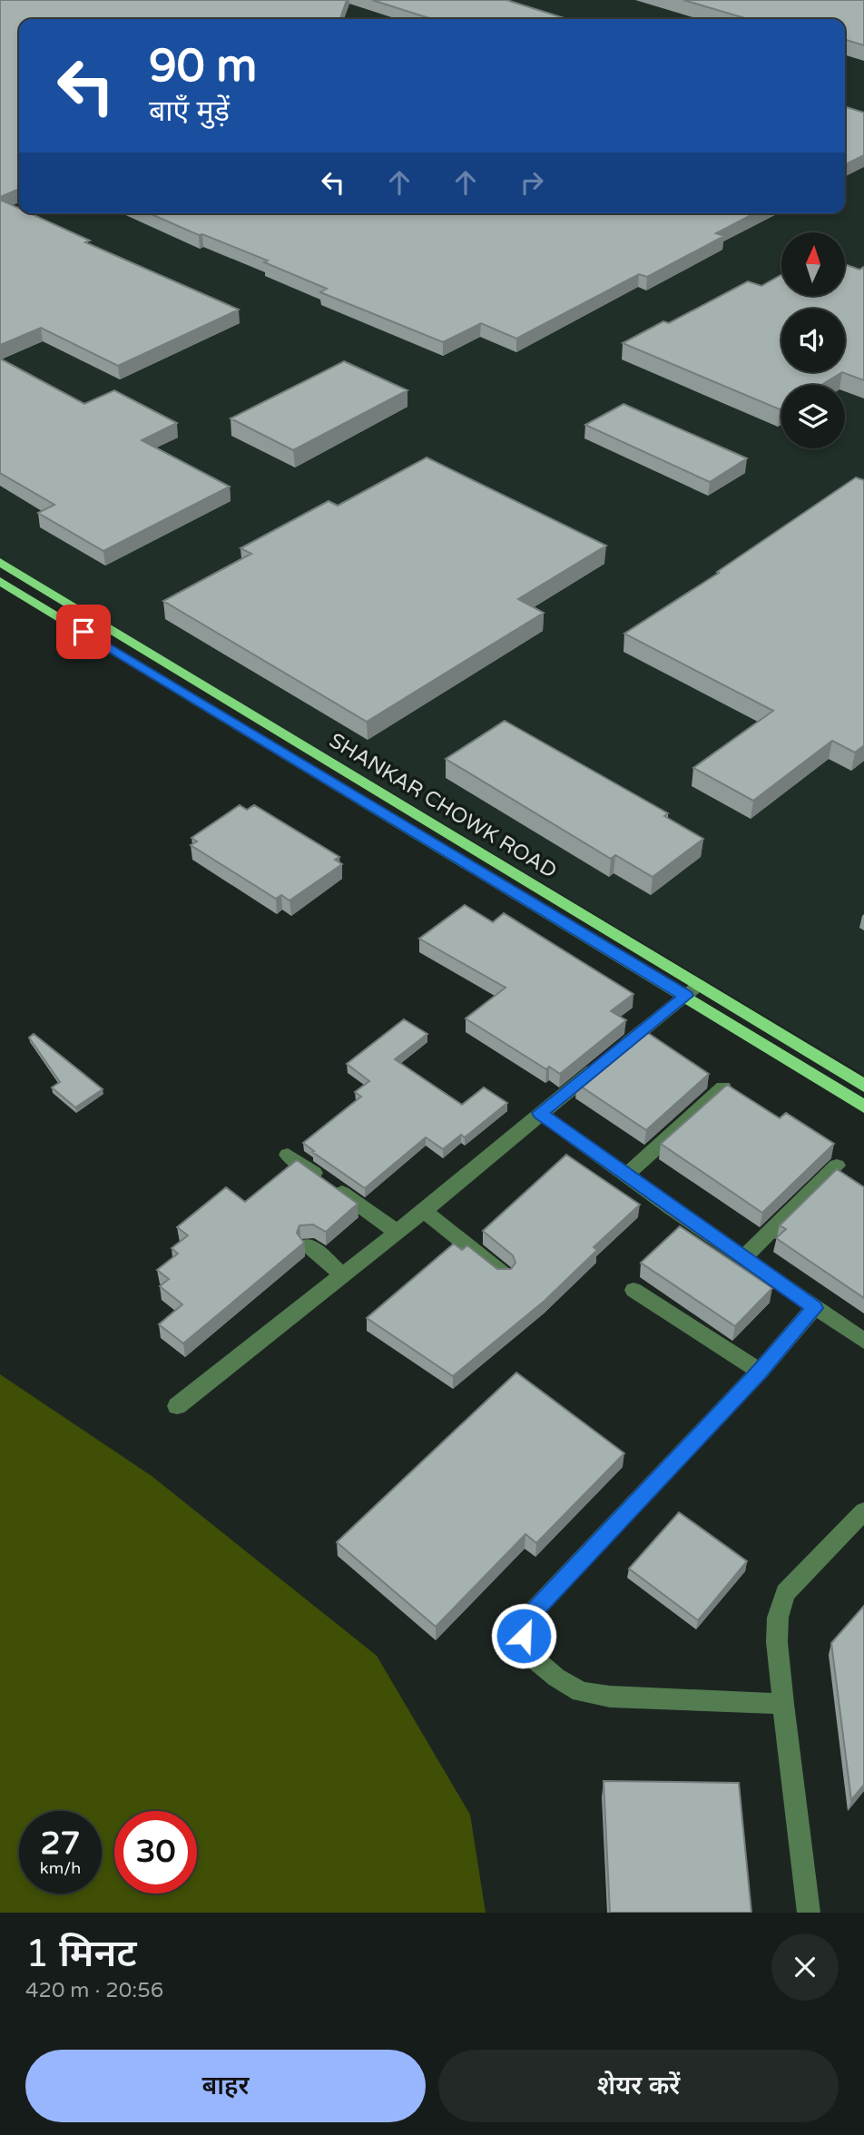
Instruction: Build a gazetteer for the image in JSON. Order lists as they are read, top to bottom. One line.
{"streets":{"main road":["SHANKAR CHOWK ROAD"]},"north":"top","page":{"turn":["90 m","बाएँ मुड़ें"],"speed":"27 km/h","limit":"30","heading":["1 मिनट","420 m · 20:56"],"buttons":["बाहर","शेयर करें"]}}
